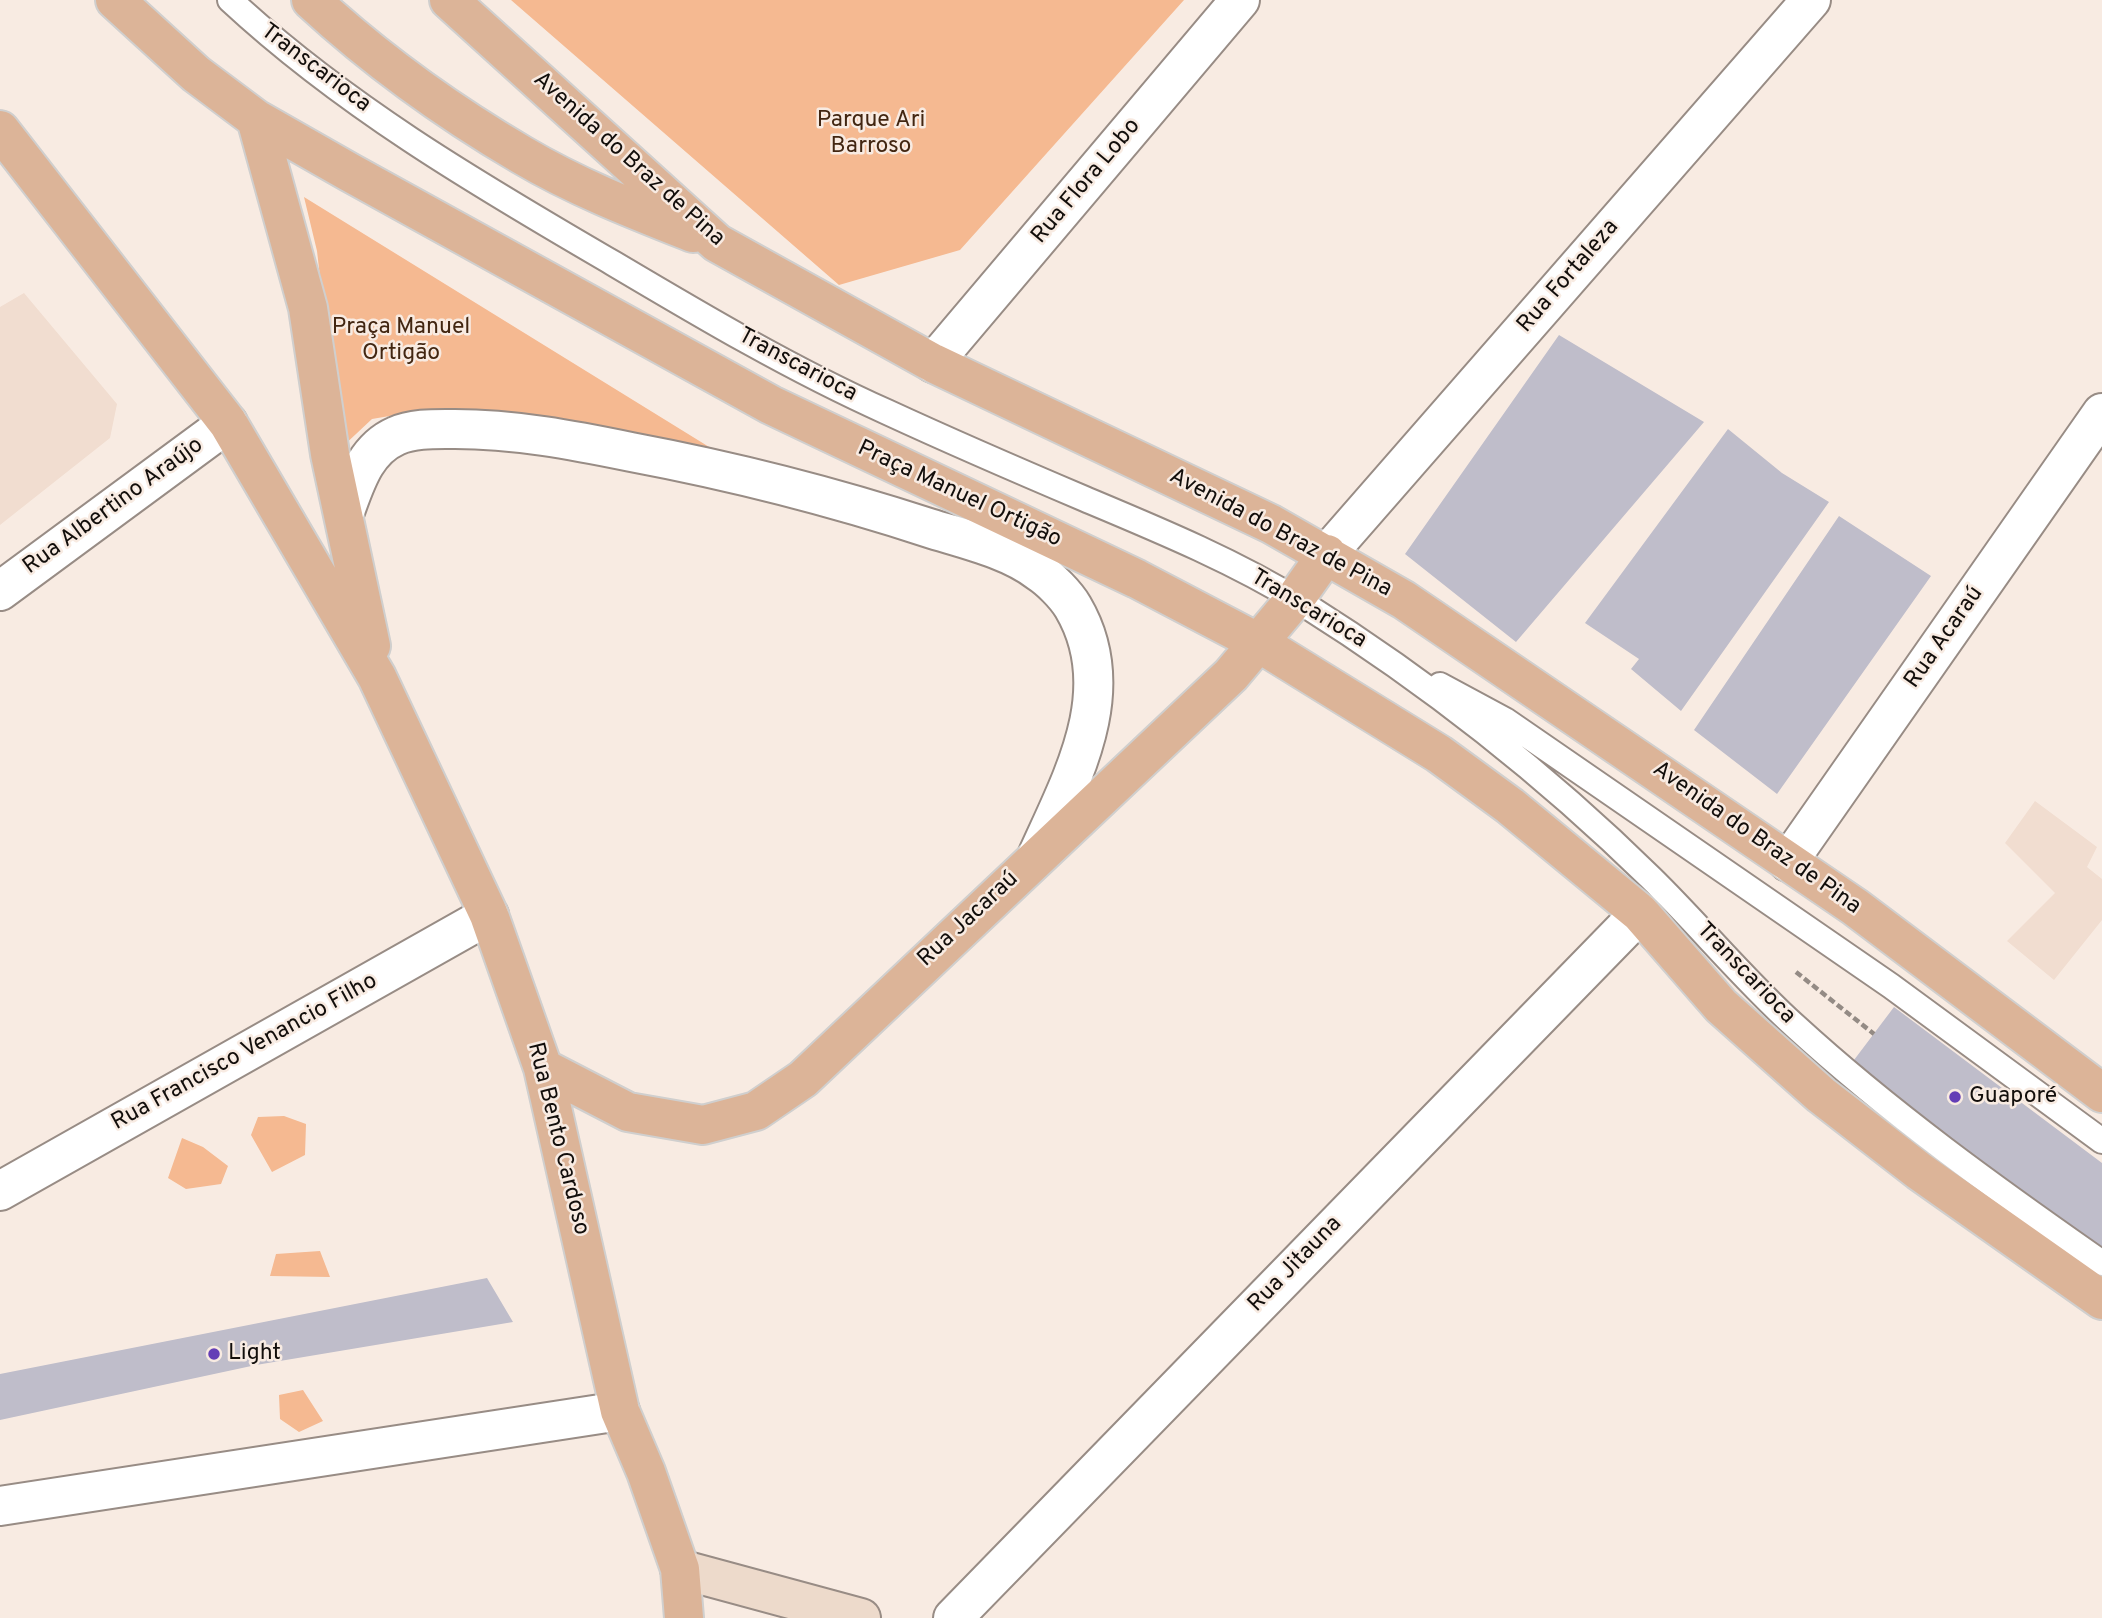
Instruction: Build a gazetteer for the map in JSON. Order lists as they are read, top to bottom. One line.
{"streets":{"main road":["Avenida do Braz de Pina","Praça Manuel Ortigão","Rua Jacaraú","Rua Bento Cardoso"],"street":["Rua Flora Lobo","Rua Fortaleza","Rua Albertino Araújo","Rua Acaraú","Rua Francisco Venancio Filho","Rua Jitauna"],"lane":["Transcarioca"]},"crossings":[["Transcarioca","Rua Jacaraú"],["Avenida do Braz de Pina","Rua Flora Lobo"],["Avenida do Braz de Pina","Rua Fortaleza"],["Avenida do Braz de Pina","Rua Acaraú"],["Avenida do Braz de Pina","Rua Jacaraú"],["Rua Fortaleza","Rua Jacaraú"],["Praça Manuel Ortigão","Rua Jacaraú"],["Rua Jacaraú","Rua Bento Cardoso"],["Rua Francisco Venancio Filho","Rua Bento Cardoso"]],"parks":["Parque Ari Barroso","Praça Manuel Ortigão"],"places":["Guaporé","Light"]}
